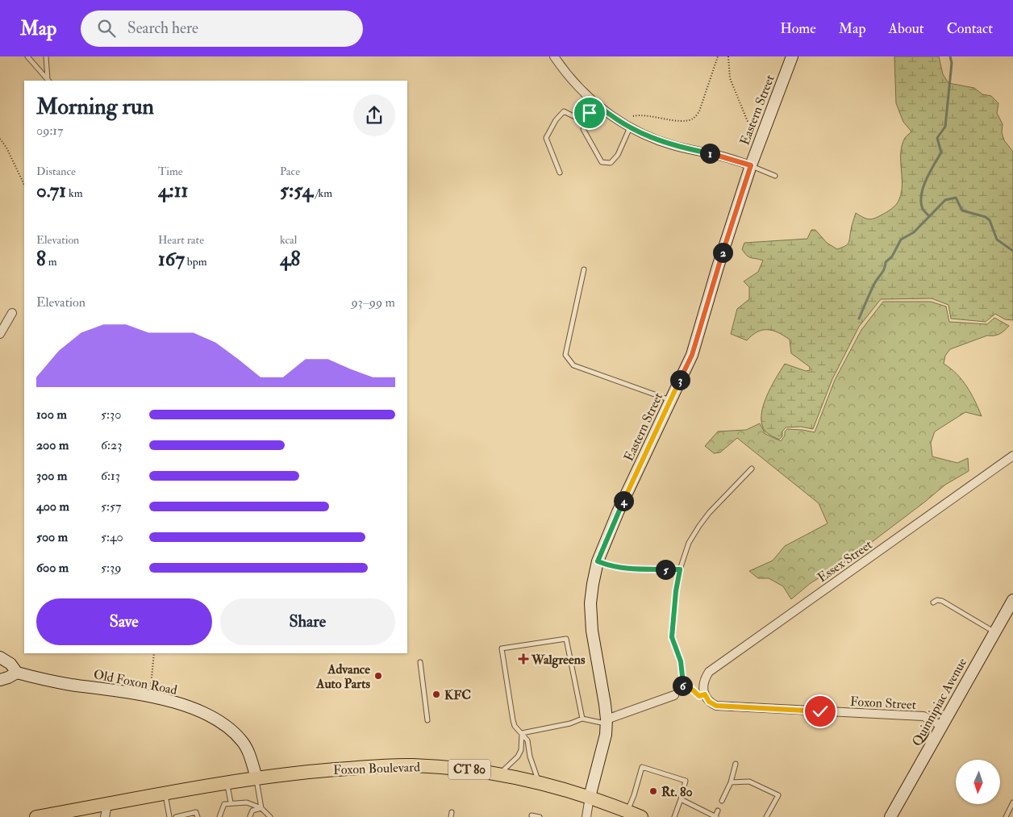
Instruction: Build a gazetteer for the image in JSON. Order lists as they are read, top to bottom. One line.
{"streets":{"main road":["Foxon Boulevard","CT 80"],"street":["Eastern Street","Essex Street","Old Foxon Road","Quinnipiac Avenue","Foxon Street"]},"crossings":[["Eastern Street","Foxon Boulevard"],["Essex Street","Foxon Street"],["Old Foxon Road","Foxon Boulevard"],["Quinnipiac Avenue","Foxon Street"],["Foxon Boulevard","CT 80"]],"places":{"health":["Walgreens"],"other":["Advance Auto Parts","KFC","Rt. 80"]},"north":"bottom","page":{"header":"Map","search":"Search here","nav":["Home","Map","About","Contact"],"heading":["Morning run","09:17"],"pins":["1","2","3","4","5","6"],"stats":[["Distance","0.71 km"],["Time","4:11"],["Pace","5:54 /km"],["Elevation","8 m"],["Heart rate","167 bpm"],["kcal","48"]],"chart":["Elevation","93–99 m"],"list":[{"name":"100 m","note":"5:30"},{"name":"200 m","note":"6:23"},{"name":"300 m","note":"6:13"},{"name":"400 m","note":"5:57"},{"name":"500 m","note":"5:40"},{"name":"600 m","note":"5:39"}],"buttons":["Save","Share"]}}
